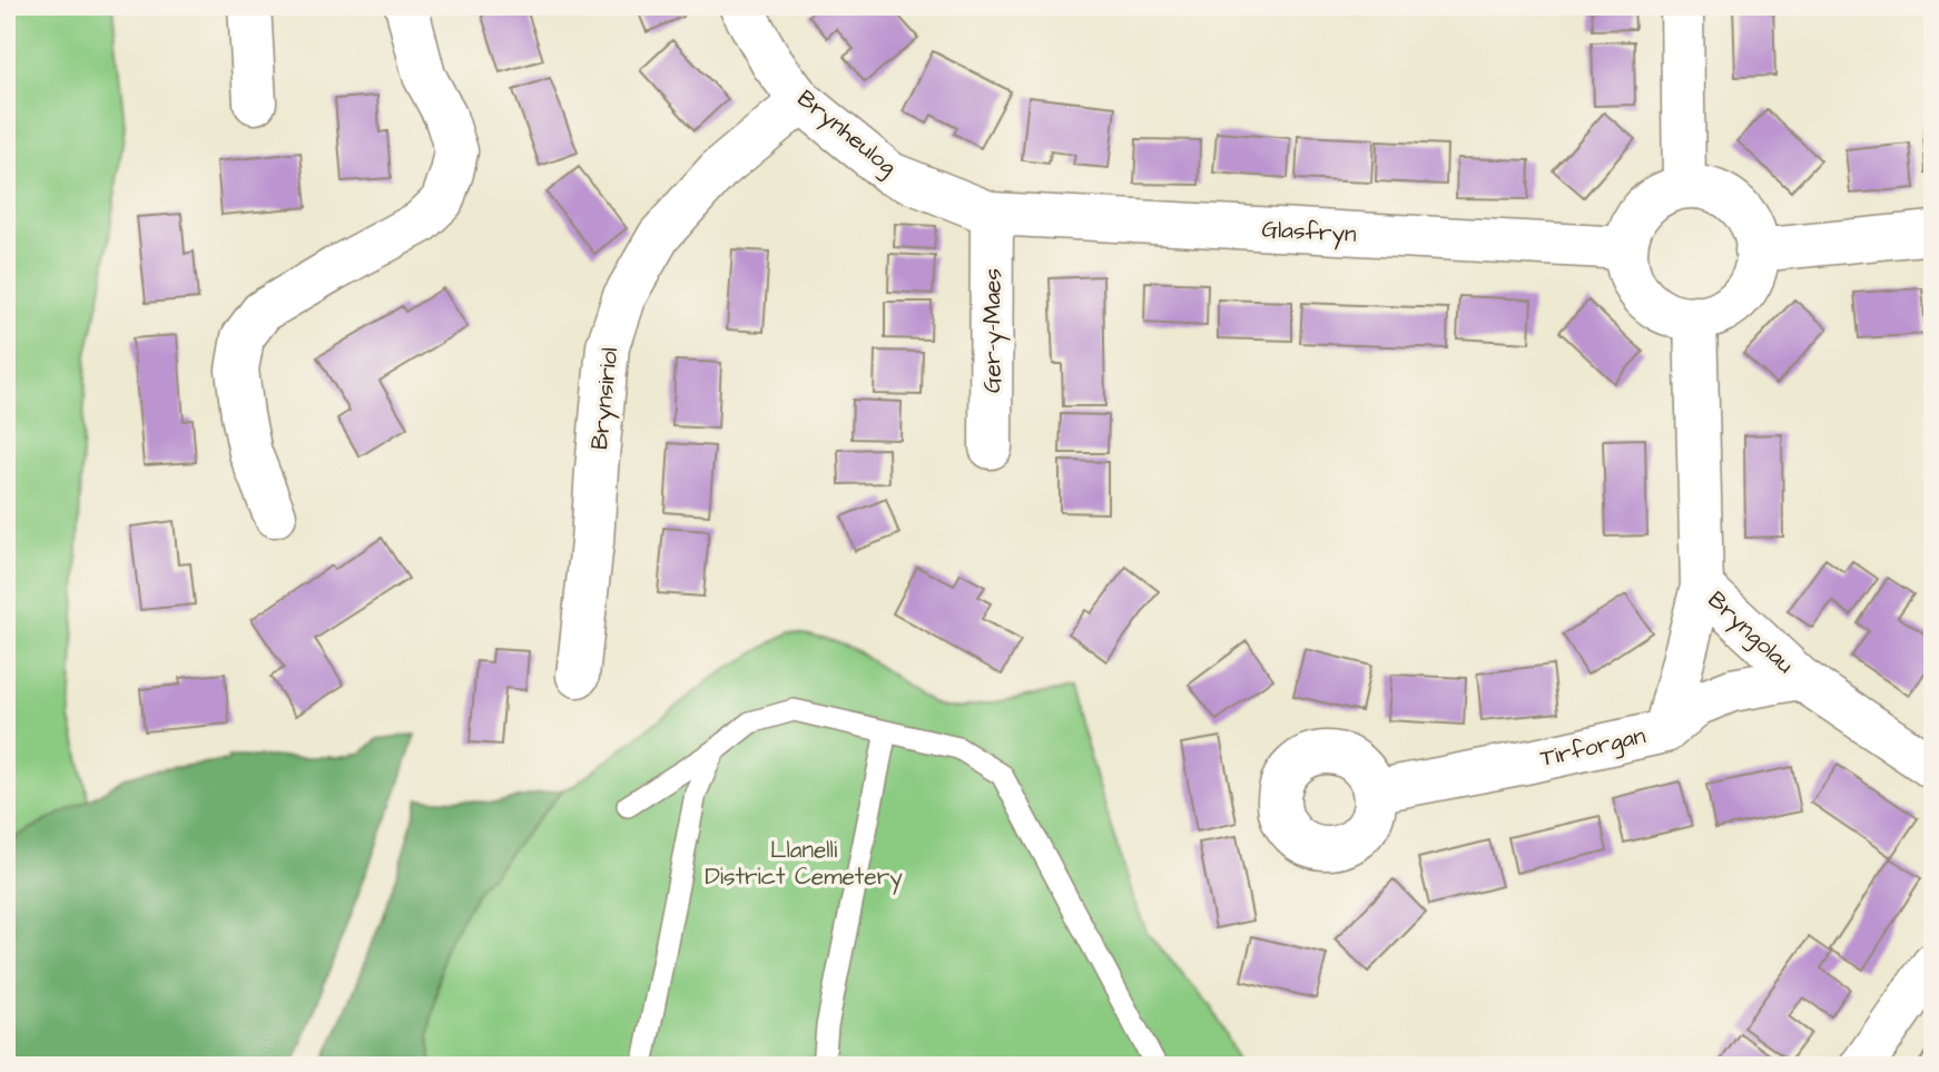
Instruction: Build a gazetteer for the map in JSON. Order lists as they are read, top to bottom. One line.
{"streets":{"street":["Brynheulog","Glasfryn","Ger-y-Maes","Brynsiriol","Bryngolau","Tirforgan"]},"crossings":[["Brynheulog","Glasfryn"],["Brynheulog","Ger-y-Maes"],["Brynheulog","Brynsiriol"],["Glasfryn","Ger-y-Maes"],["Bryngolau","Tirforgan"]],"parks":["Llanelli District Cemetery"]}
